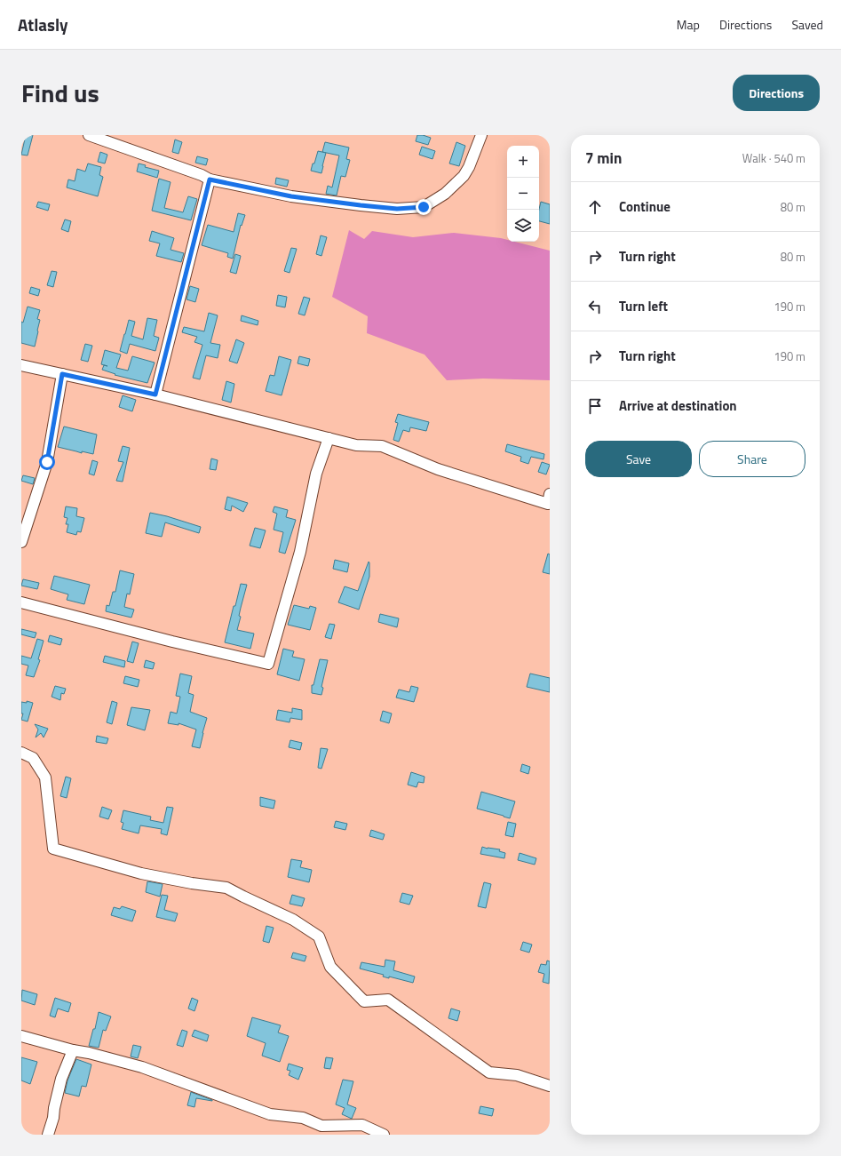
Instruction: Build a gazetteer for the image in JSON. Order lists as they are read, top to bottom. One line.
{"page":{"header":"Atlasly","nav":["Map","Directions","Saved"],"title":"Find us","buttons":["Directions",["Save","Share"]],"heading":["7 min","Walk · 540 m"],"map_buttons":["+","−"],"list":[["Continue","80 m"],["Turn right","80 m"],["Turn left","190 m"],["Turn right","190 m"],"Arrive at destination"]}}
